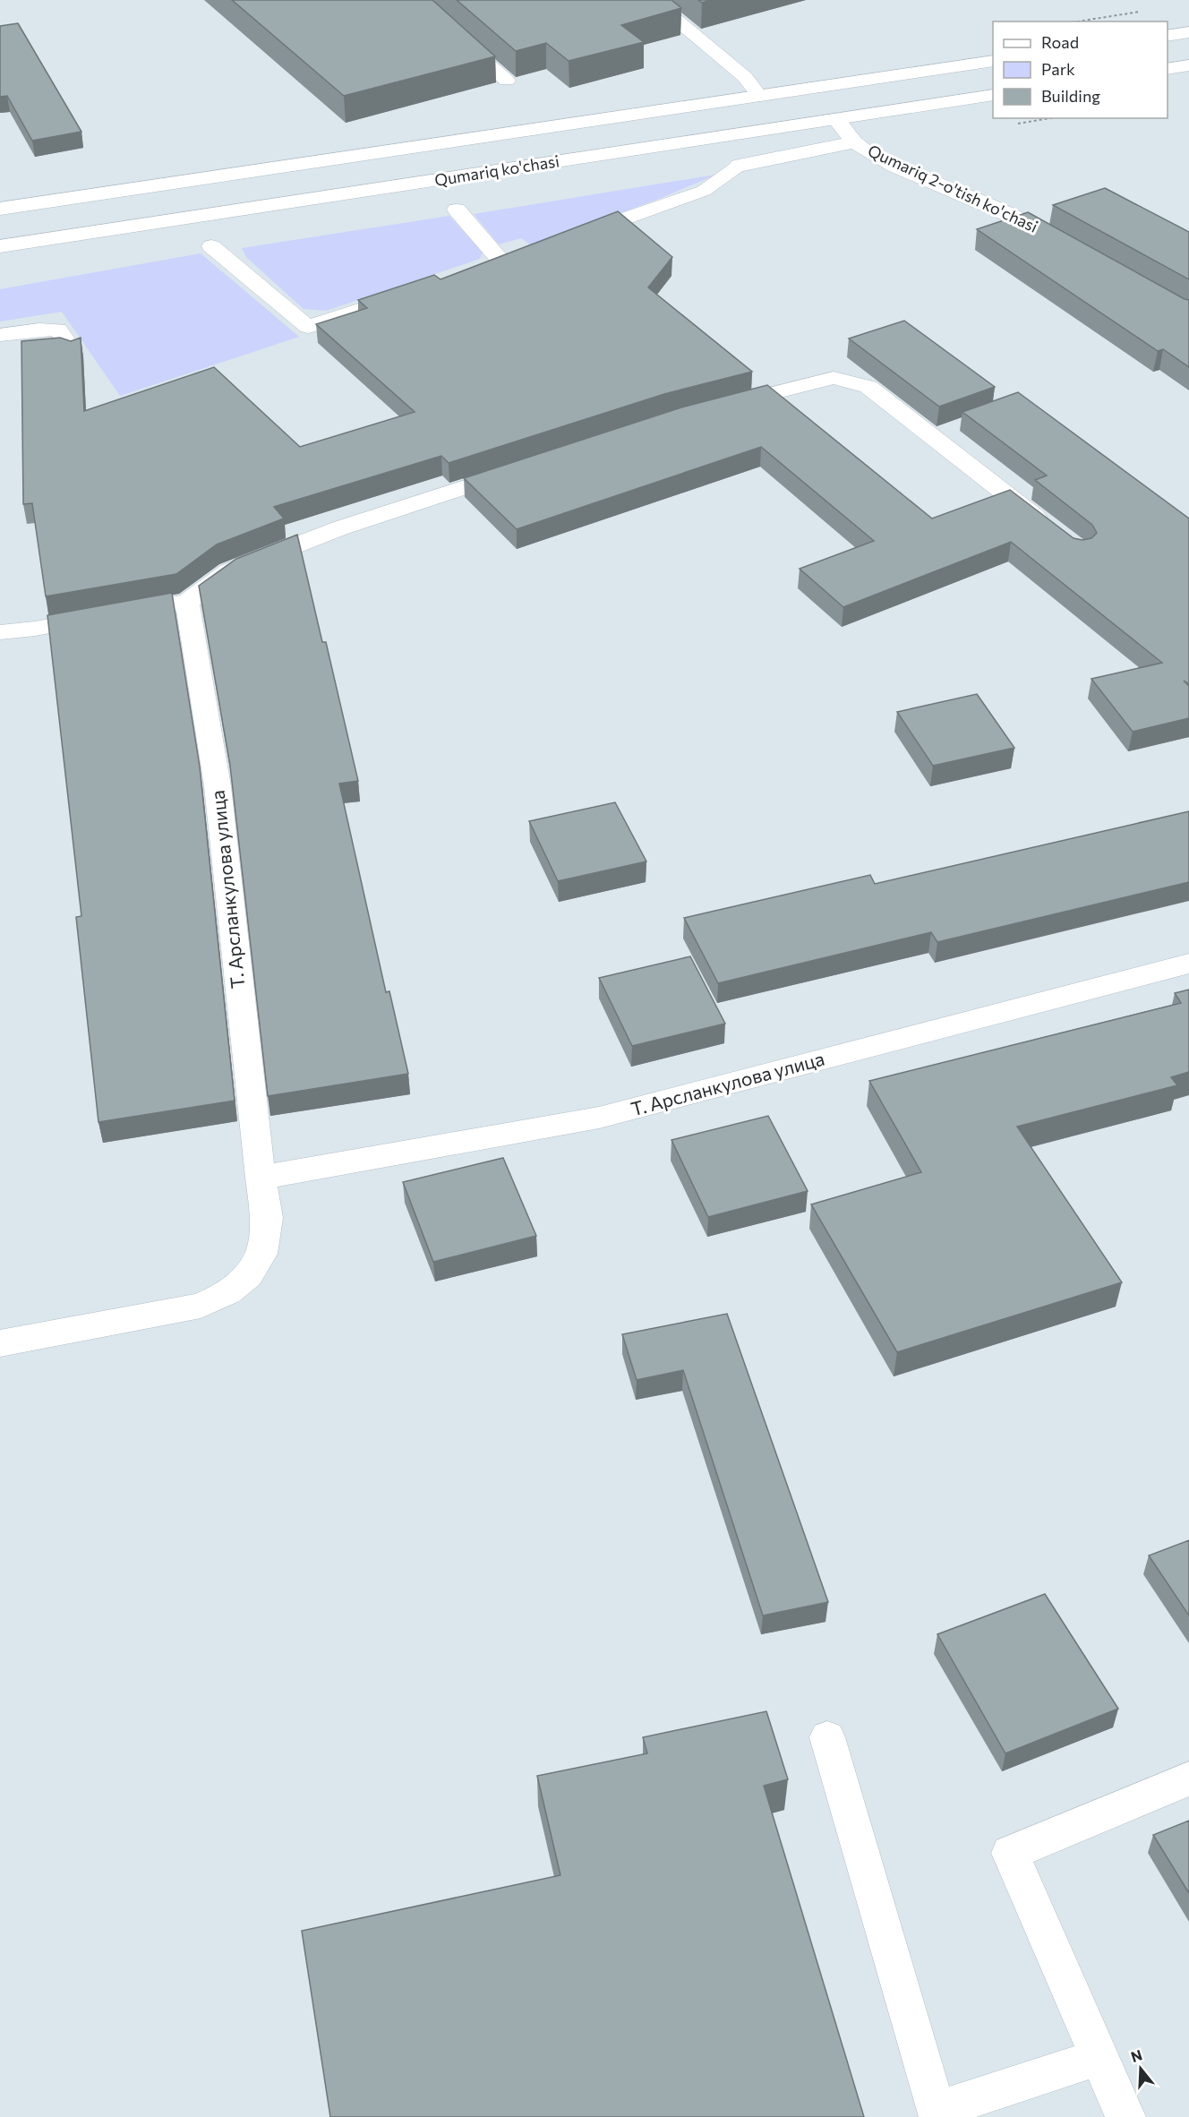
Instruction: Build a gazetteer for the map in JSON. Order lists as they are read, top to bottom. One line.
{"streets":{"street":["Qumariq ko'chasi","Qumariq 2-o'tish ko'chasi","Т. Арсланкулова улица"]},"crossings":[["Qumariq ko'chasi","Qumariq 2-o'tish ko'chasi"]],"legend":["Road","Park","Building"],"north":"top"}
